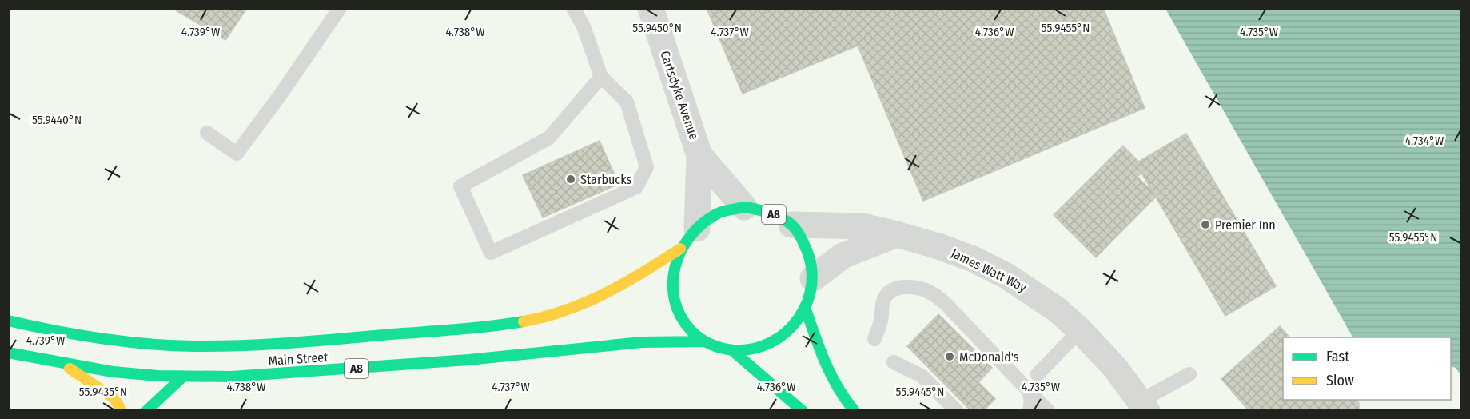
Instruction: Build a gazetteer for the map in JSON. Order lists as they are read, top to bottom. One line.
{"streets":{"highway":["A8","Main Street"],"street":["Cartsdyke Avenue","James Watt Way"]},"crossings":[["Cartsdyke Avenue","A8"],["Cartsdyke Avenue","James Watt Way"],["Cartsdyke Avenue","Main Street"],["A8","James Watt Way"],["A8","Main Street"],["James Watt Way","Main Street"]],"places":["Starbucks","Premier Inn","McDonald's"],"legend":["Fast","Slow"],"coordinates":["55.9450°N","55.9455°N","4.739°W","4.738°W","4.737°W","4.736°W","4.735°W","55.9440°N","4.734°W","55.9435°N","55.9445°N"]}
